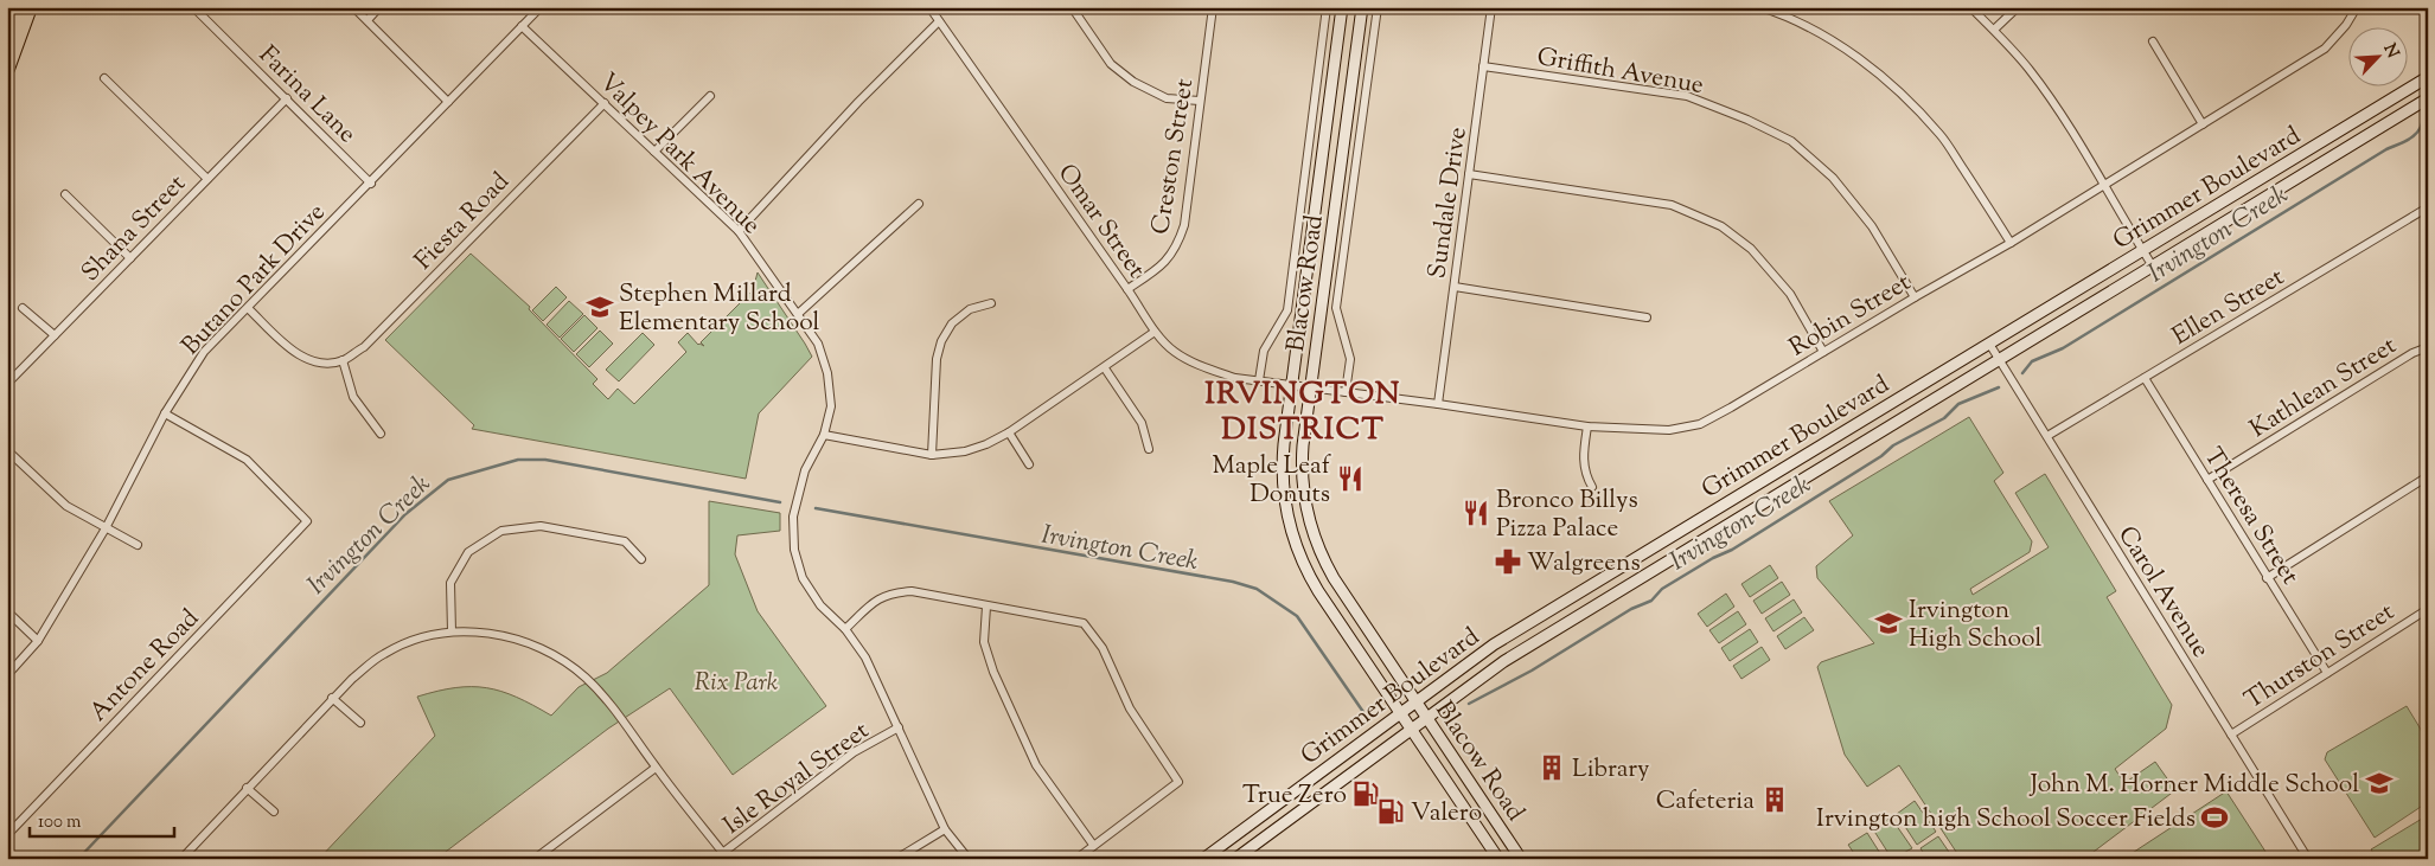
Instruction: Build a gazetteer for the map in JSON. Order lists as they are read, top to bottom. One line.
{"streets":{"main road":["Grimmer Boulevard","Blacow Road"],"street":["Griffith Avenue","Farina Lane","Valpey Park Avenue","Creston Street","Sundale Drive","Fiesta Road","Omar Street","Shana Street","Butano Park Drive","Ellen Street","Robin Street","Kathlean Street","Theresa Street","Carol Avenue","Thurston Street","Antone Road","Isle Royal Street"]},"crossings":[["Griffith Avenue","Sundale Drive"],["Griffith Avenue","Robin Street"],["Farina Lane","Shana Street"],["Farina Lane","Butano Park Drive"],["Valpey Park Avenue","Fiesta Road"],["Valpey Park Avenue","Butano Park Drive"],["Valpey Park Avenue","Isle Royal Street"],["Creston Street","Omar Street"],["Grimmer Boulevard","Blacow Road"],["Grimmer Boulevard","Carol Avenue"],["Sundale Drive","Robin Street"],["Omar Street","Blacow Road"],["Omar Street","Robin Street"],["Butano Park Drive","Antone Road"],["Blacow Road","Robin Street"],["Ellen Street","Theresa Street"],["Ellen Street","Carol Avenue"],["Kathlean Street","Theresa Street"],["Theresa Street","Thurston Street"],["Carol Avenue","Thurston Street"]],"districts":["IRVINGTON DISTRICT"],"water":["Irvington Creek"],"parks":["Rix Park"],"places":{"school or university":["Stephen Millard Elementary School","Irvington High School","John M. Horner Middle School"],"restaurant":["Maple Leaf Donuts","Bronco Billys Pizza Palace"],"pharmacy":["Walgreens"],"building":["Library","Cafeteria"],"fuel station":["True Zero","Valero"],"sports":["Irvington high School Soccer Fields"]},"scale_bar":"100 m","north":"top right"}
